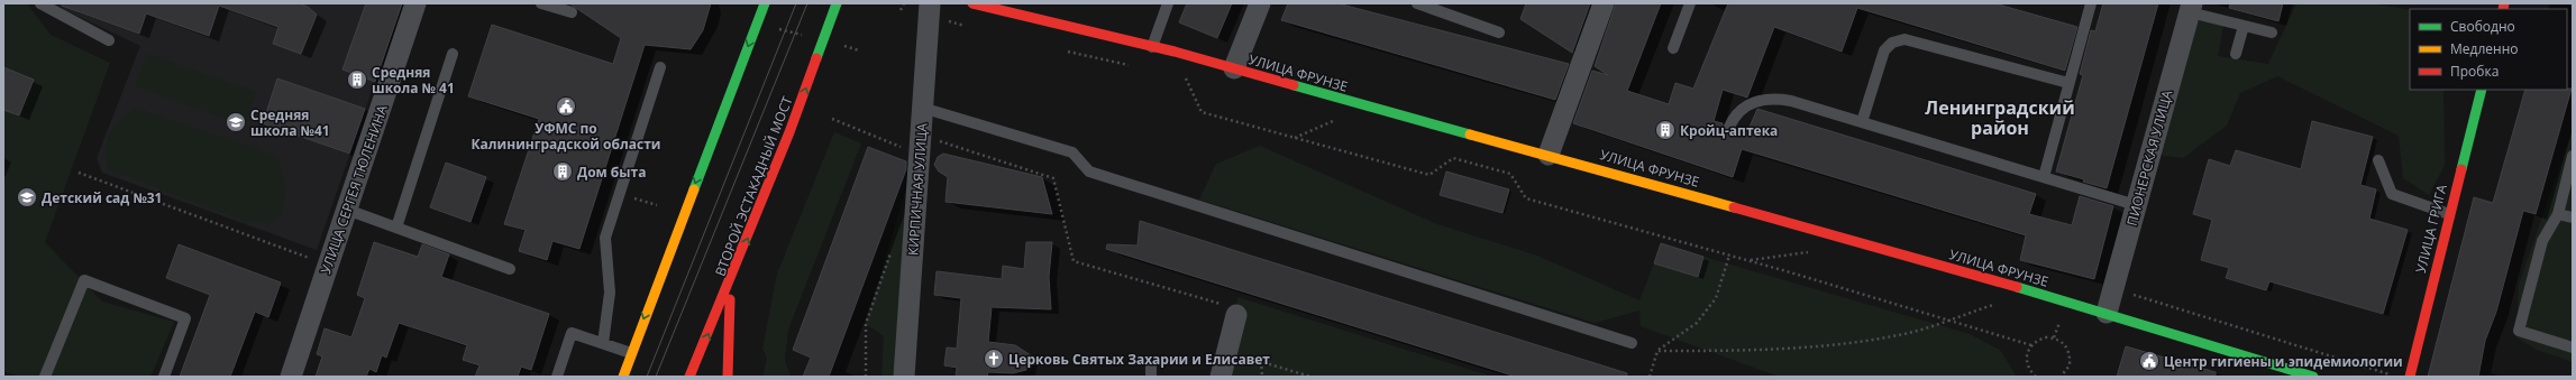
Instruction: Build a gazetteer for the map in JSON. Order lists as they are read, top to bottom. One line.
{"streets":{"main road":["УЛИЦА ФРУНЗЕ","ВТОРОЙ ЭСТАКАДНЫЙ МОСТ","УЛИЦА ГРИГА"],"street":["ПИОНЕРСКАЯ УЛИЦА","УЛИЦА СЕРГЕЯ ТЮЛЕНИНА","КИРПИЧНАЯ УЛИЦА"]},"crossings":[["УЛИЦА ФРУНЗЕ","ПИОНЕРСКАЯ УЛИЦА"]],"districts":["Ленинградский район"],"places":{"building":["Средняя школа № 41","Кройц-аптека","Дом быта"],"public building":["УФМС по Калининградской области","Центр гигиены и эпидемиологии"],"school or university":["Средняя школа №41","Детский сад №31"],"church":["Церковь Святых Захарии и Елисавет"]},"legend":["Свободно","Медленно","Пробка"]}
